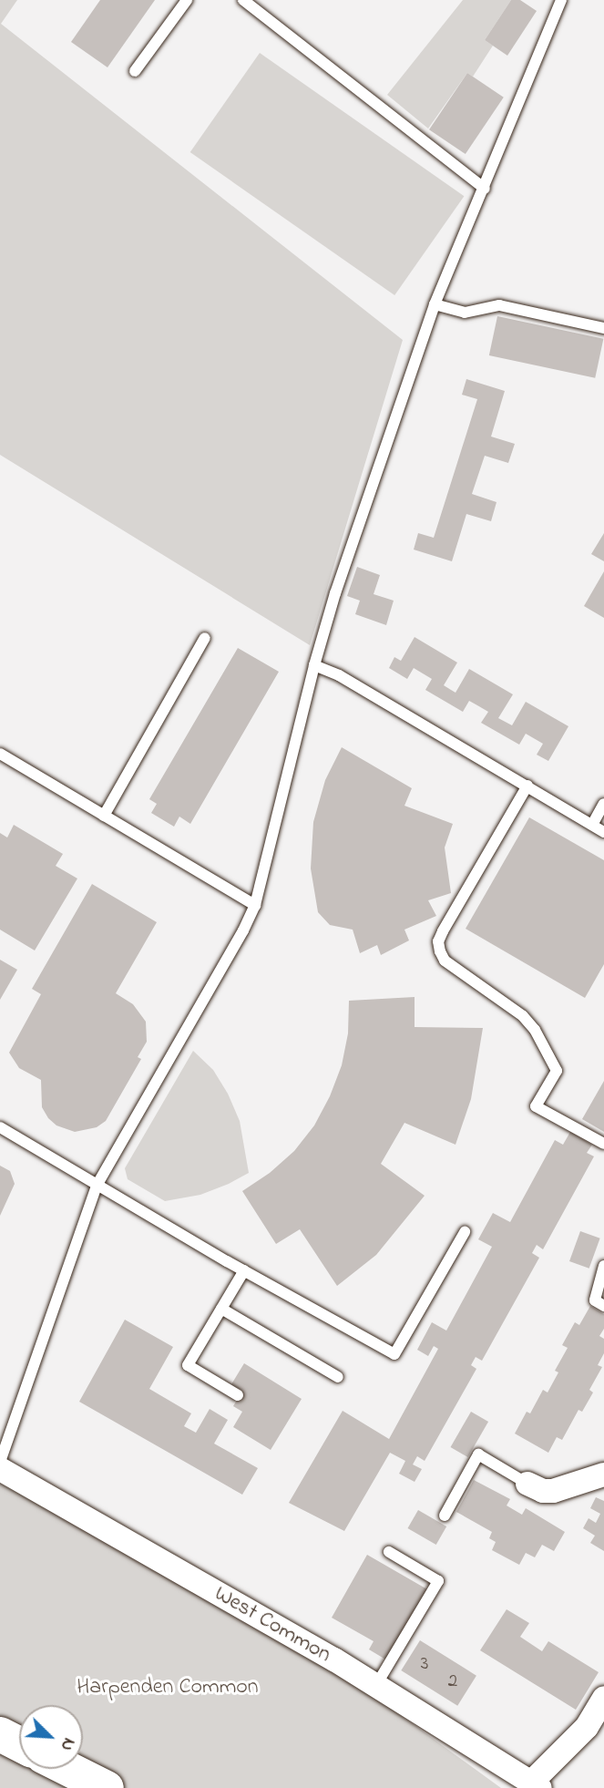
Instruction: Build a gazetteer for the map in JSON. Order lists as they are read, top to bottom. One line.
{"streets":{"street":["West Common"]},"parks":["Harpenden Common"],"house_numbers":["3","2"],"north":"bottom right"}
